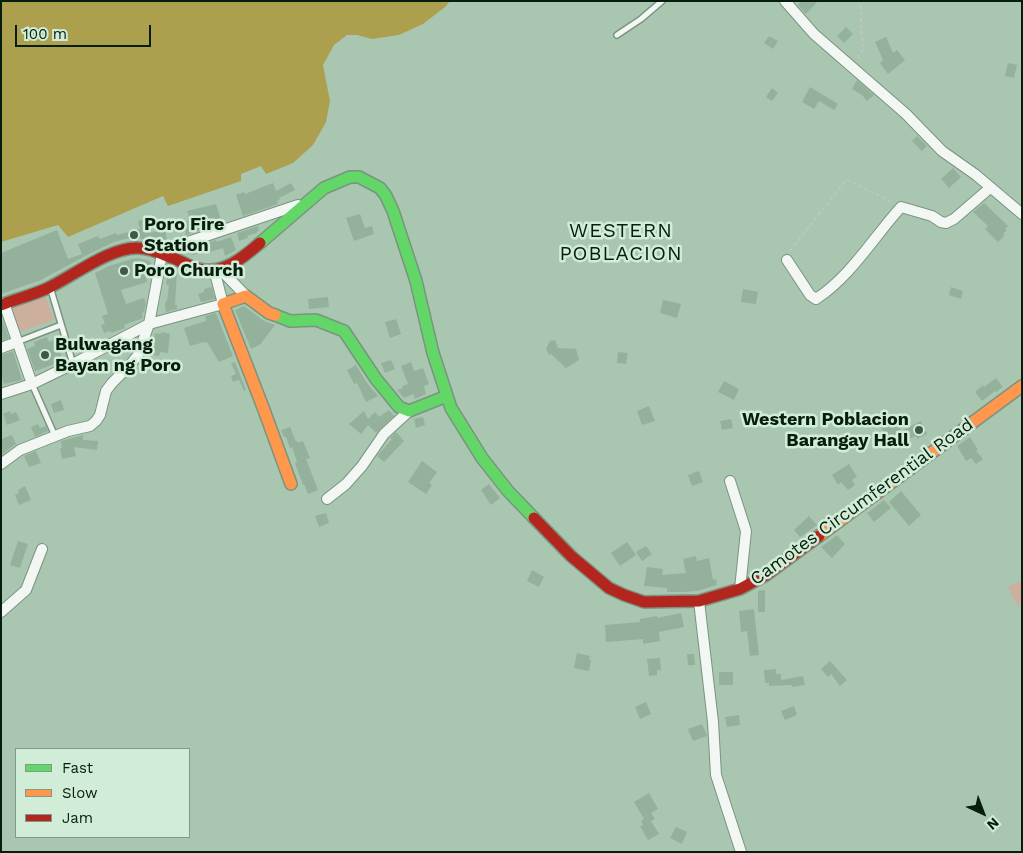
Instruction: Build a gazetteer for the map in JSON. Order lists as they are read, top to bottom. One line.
{"streets":{"main road":["Camotes Circumferential Road"]},"districts":["WESTERN POBLACION"],"places":["Poro Fire Station","Poro Church","Bulwagang Bayan ng Poro","Western Poblacion Barangay Hall"],"legend":["Fast","Slow","Jam"],"scale_bar":"100 m","north":"bottom right"}
